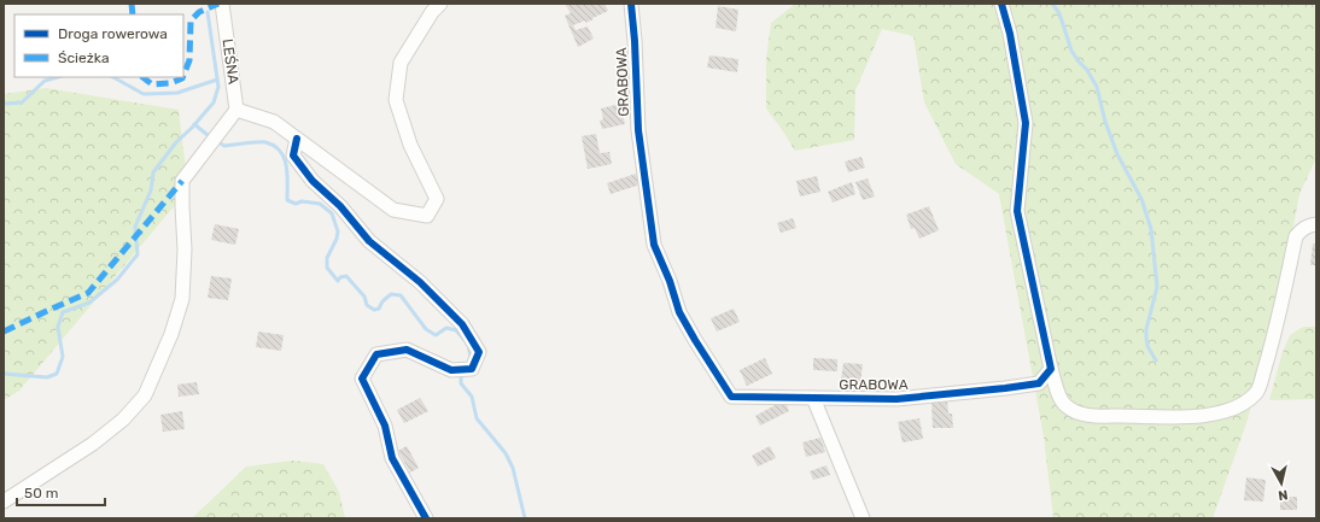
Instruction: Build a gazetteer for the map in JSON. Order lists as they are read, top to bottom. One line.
{"streets":{"street":["LEŚNA","GRABOWA"]},"legend":["Droga rowerowa","Ścieżka"],"scale_bar":"50 m","north":"bottom"}
